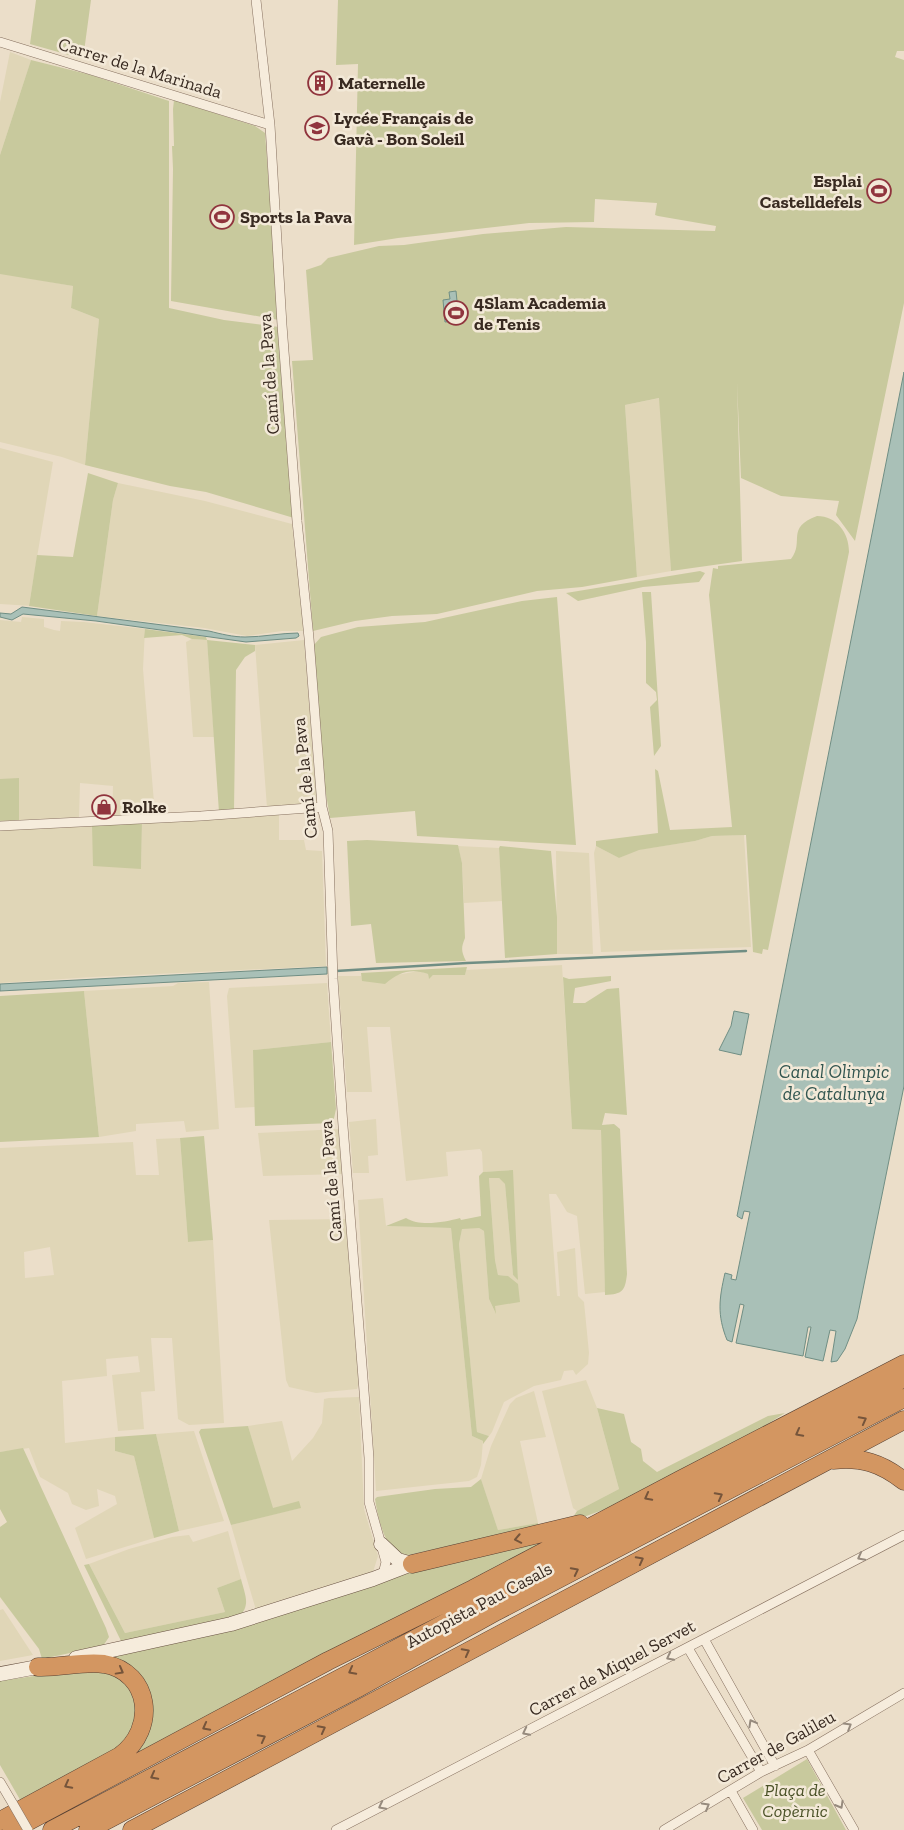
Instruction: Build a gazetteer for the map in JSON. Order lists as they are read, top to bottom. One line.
{"streets":{"highway":["Autopista Pau Casals"],"street":["Carrer de la Marinada","Camí de la Pava","Carrer de Miquel Servet","Carrer de Galileu"]},"crossings":[["Carrer de la Marinada","Camí de la Pava"]],"one_way":["Carrer de Miquel Servet","Carrer de Galileu"],"water":["Canal Olimpic de Catalunya"],"parks":["Plaça de Copèrnic"],"places":{"building":["Maternelle"],"school or university":["Lycée Français de Gavà - Bon Soleil"],"sports":["Esplai Castelldefels","Sports la Pava","4Slam Academia de Tenis"],"shop":["Rolke"]}}
